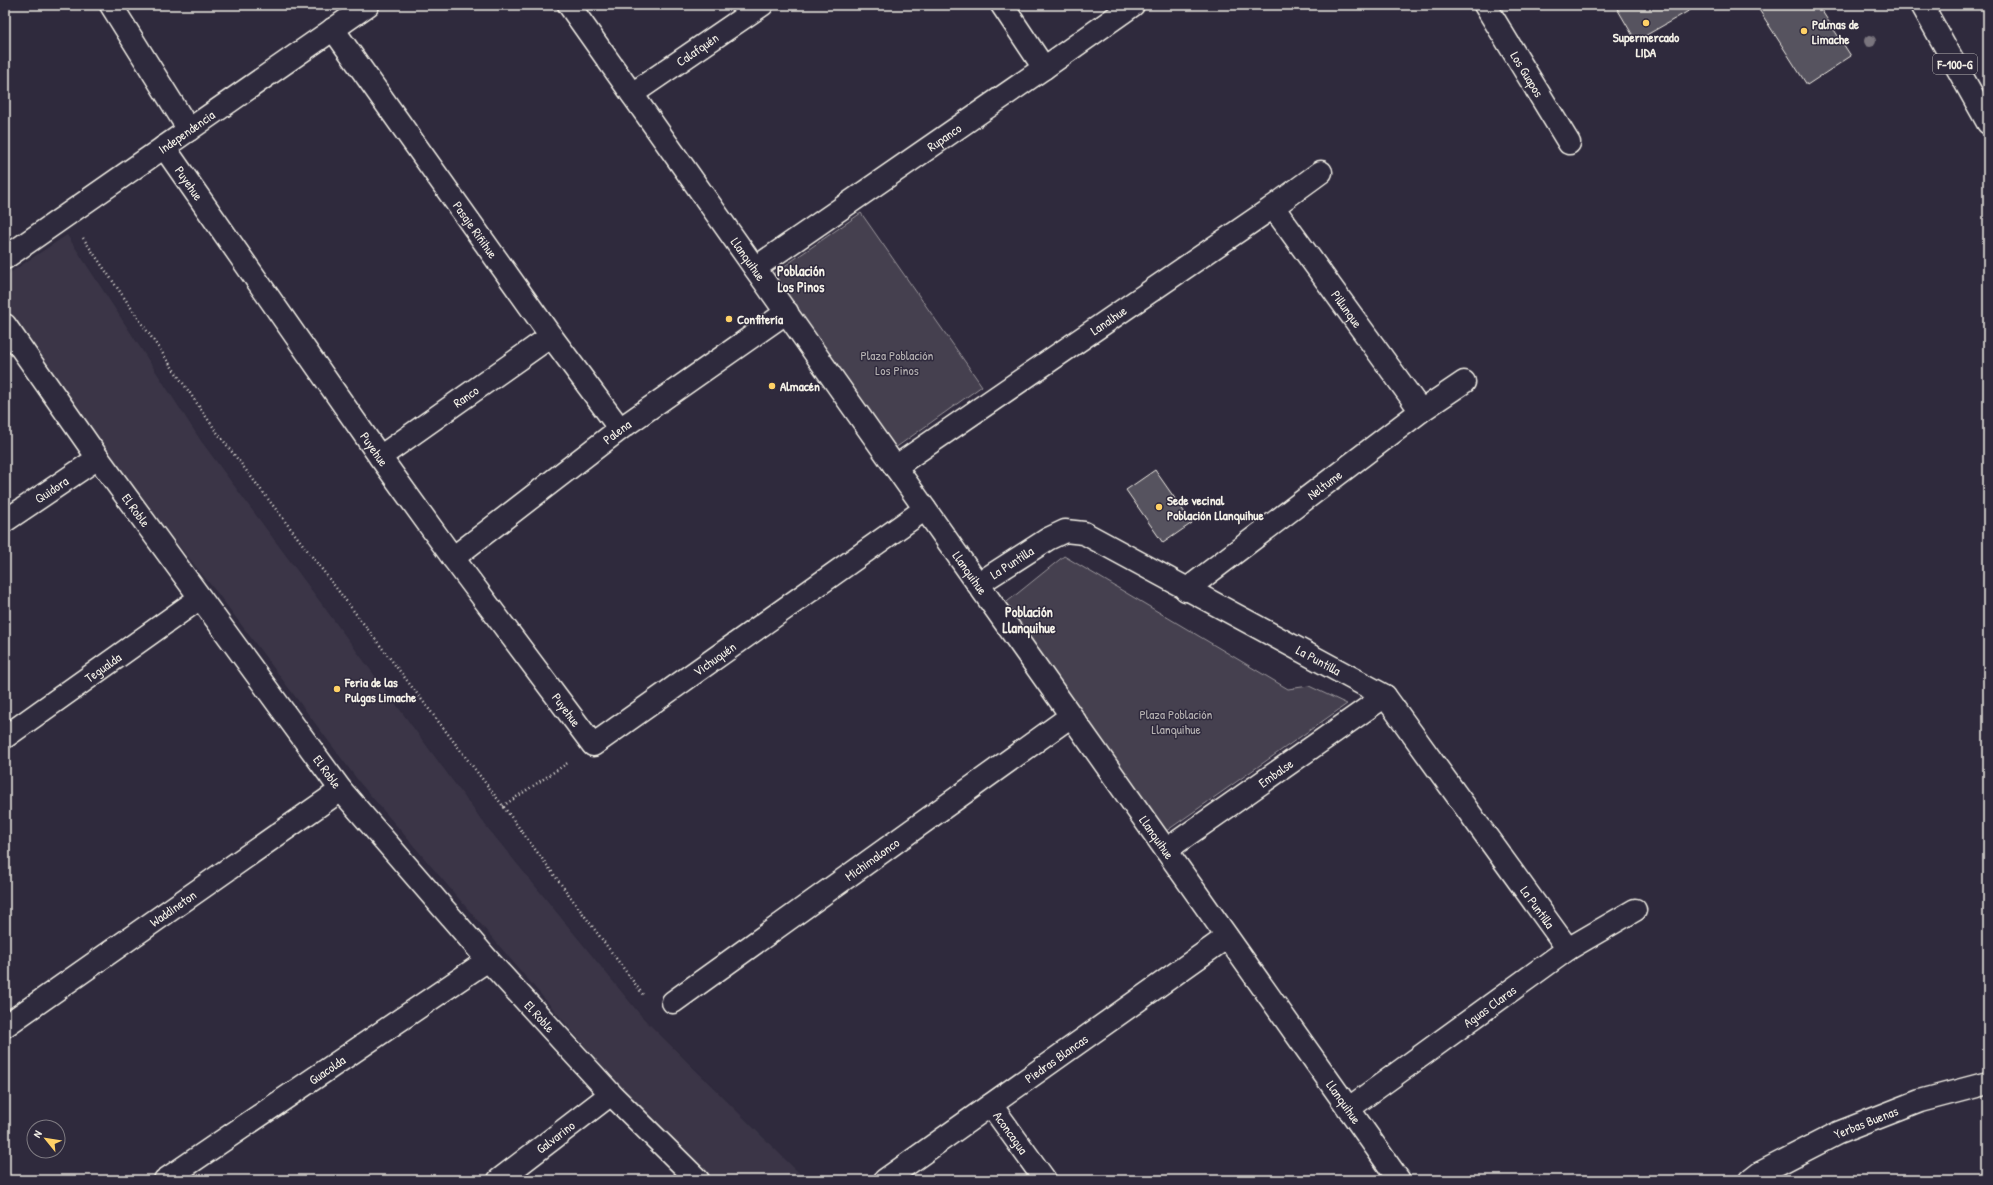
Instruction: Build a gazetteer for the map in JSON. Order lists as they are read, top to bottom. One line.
{"streets":{"street":["Calafquén","F-100-G","Los Guapos","Independencia","Rupanco","Puyehue","Pasaje Riñihue","Llanquihue","Pillunque","Lanalhue","Ranco","Palena","Neltume","Quidora","El Roble","La Puntilla","Vichuquén","Tegualda","Embalse","Michimalonco","Waddineton","Aguas Claras","Piedras Blancas","Guacolda","Yerbas Buenas","Aconcagua","Galvarino"]},"crossings":[["Calafquén","Llanquihue"],["Independencia","Puyehue"],["Independencia","Pasaje Riñihue"],["Rupanco","Llanquihue"],["Puyehue","Ranco"],["Puyehue","Palena"],["Puyehue","Vichuquén"],["Pasaje Riñihue","Ranco"],["Pasaje Riñihue","Palena"],["Llanquihue","Lanalhue"],["Llanquihue","Palena"],["Llanquihue","La Puntilla"],["Llanquihue","Vichuquén"],["Llanquihue","Embalse"],["Llanquihue","Michimalonco"],["Llanquihue","Aguas Claras"],["Llanquihue","Piedras Blancas"],["Pillunque","Lanalhue"],["Pillunque","Neltume"],["Neltume","La Puntilla"],["Quidora","El Roble"],["El Roble","Tegualda"],["El Roble","Waddineton"],["El Roble","Guacolda"],["El Roble","Galvarino"],["La Puntilla","Embalse"],["La Puntilla","Aguas Claras"],["Piedras Blancas","Aconcagua"]],"districts":["Población Los Pinos","Población Llanquihue"],"parks":["Plaza Población Los Pinos","Plaza Población Llanquihue"],"places":["Supermercado LIDA","Palmas de Limache","Confitería","Almacén","Sede vecinal Población Llanquihue","Feria de las Pulgas Limache"],"north":"top left"}
